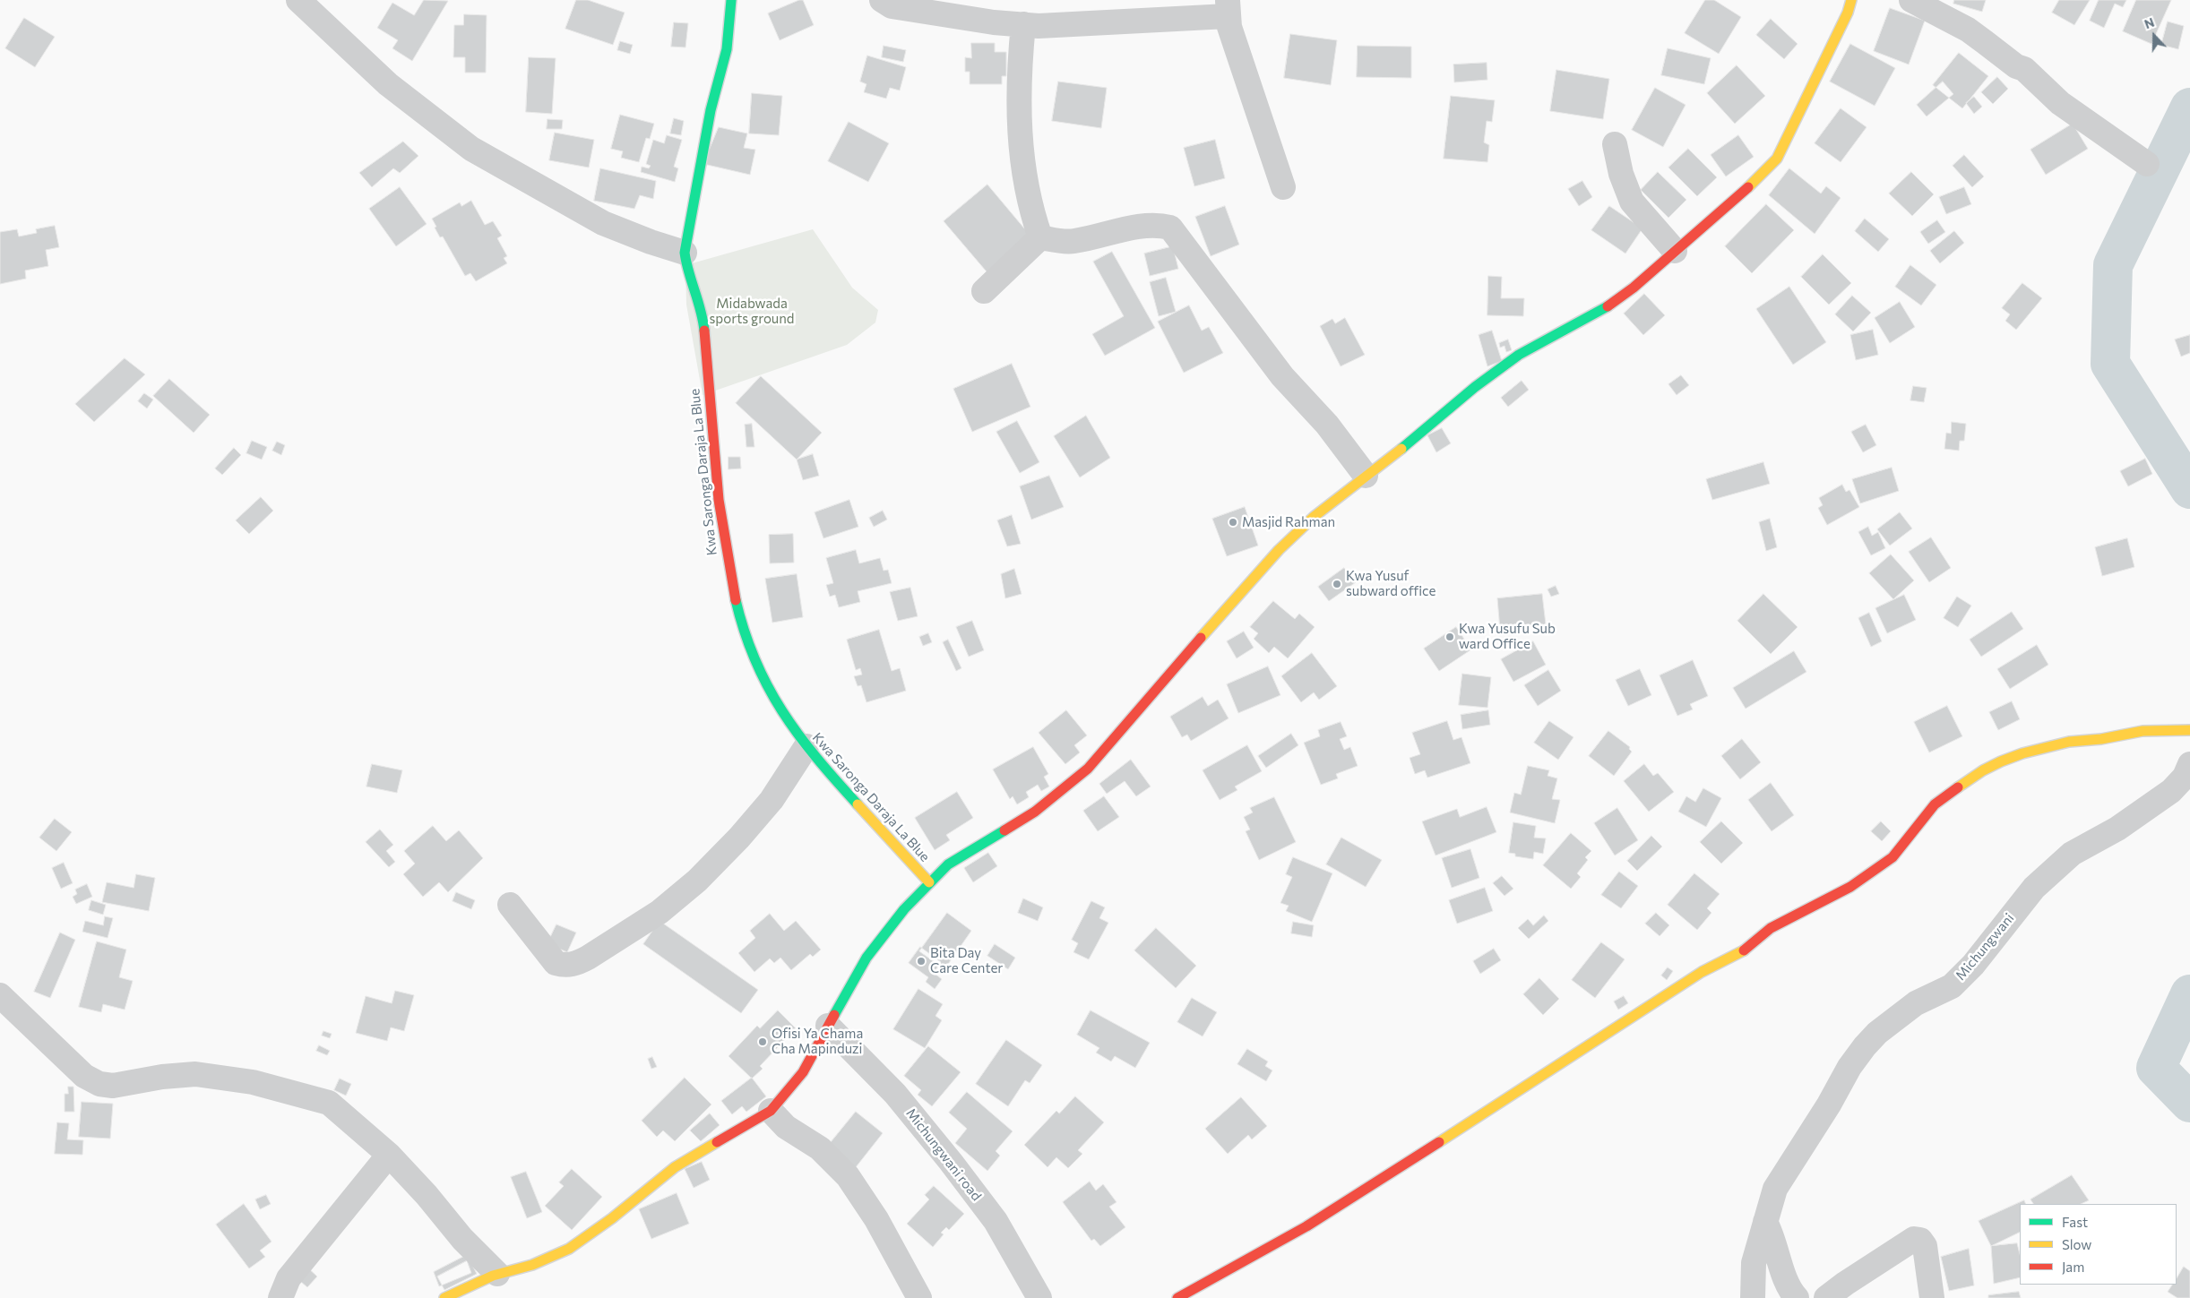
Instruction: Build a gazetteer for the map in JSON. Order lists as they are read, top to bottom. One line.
{"streets":{"street":["Kwa Saronga Daraja La Blue","Michungwani","Michungwani road"]},"parks":["Midabwada sports ground"],"places":["Masjid Rahman","Kwa Yusuf subward office","Kwa Yusufu Sub ward Office","Bita Day Care Center","Ofisi Ya Chama Cha Mapinduzi"],"legend":["Fast","Slow","Jam"],"north":"top"}
